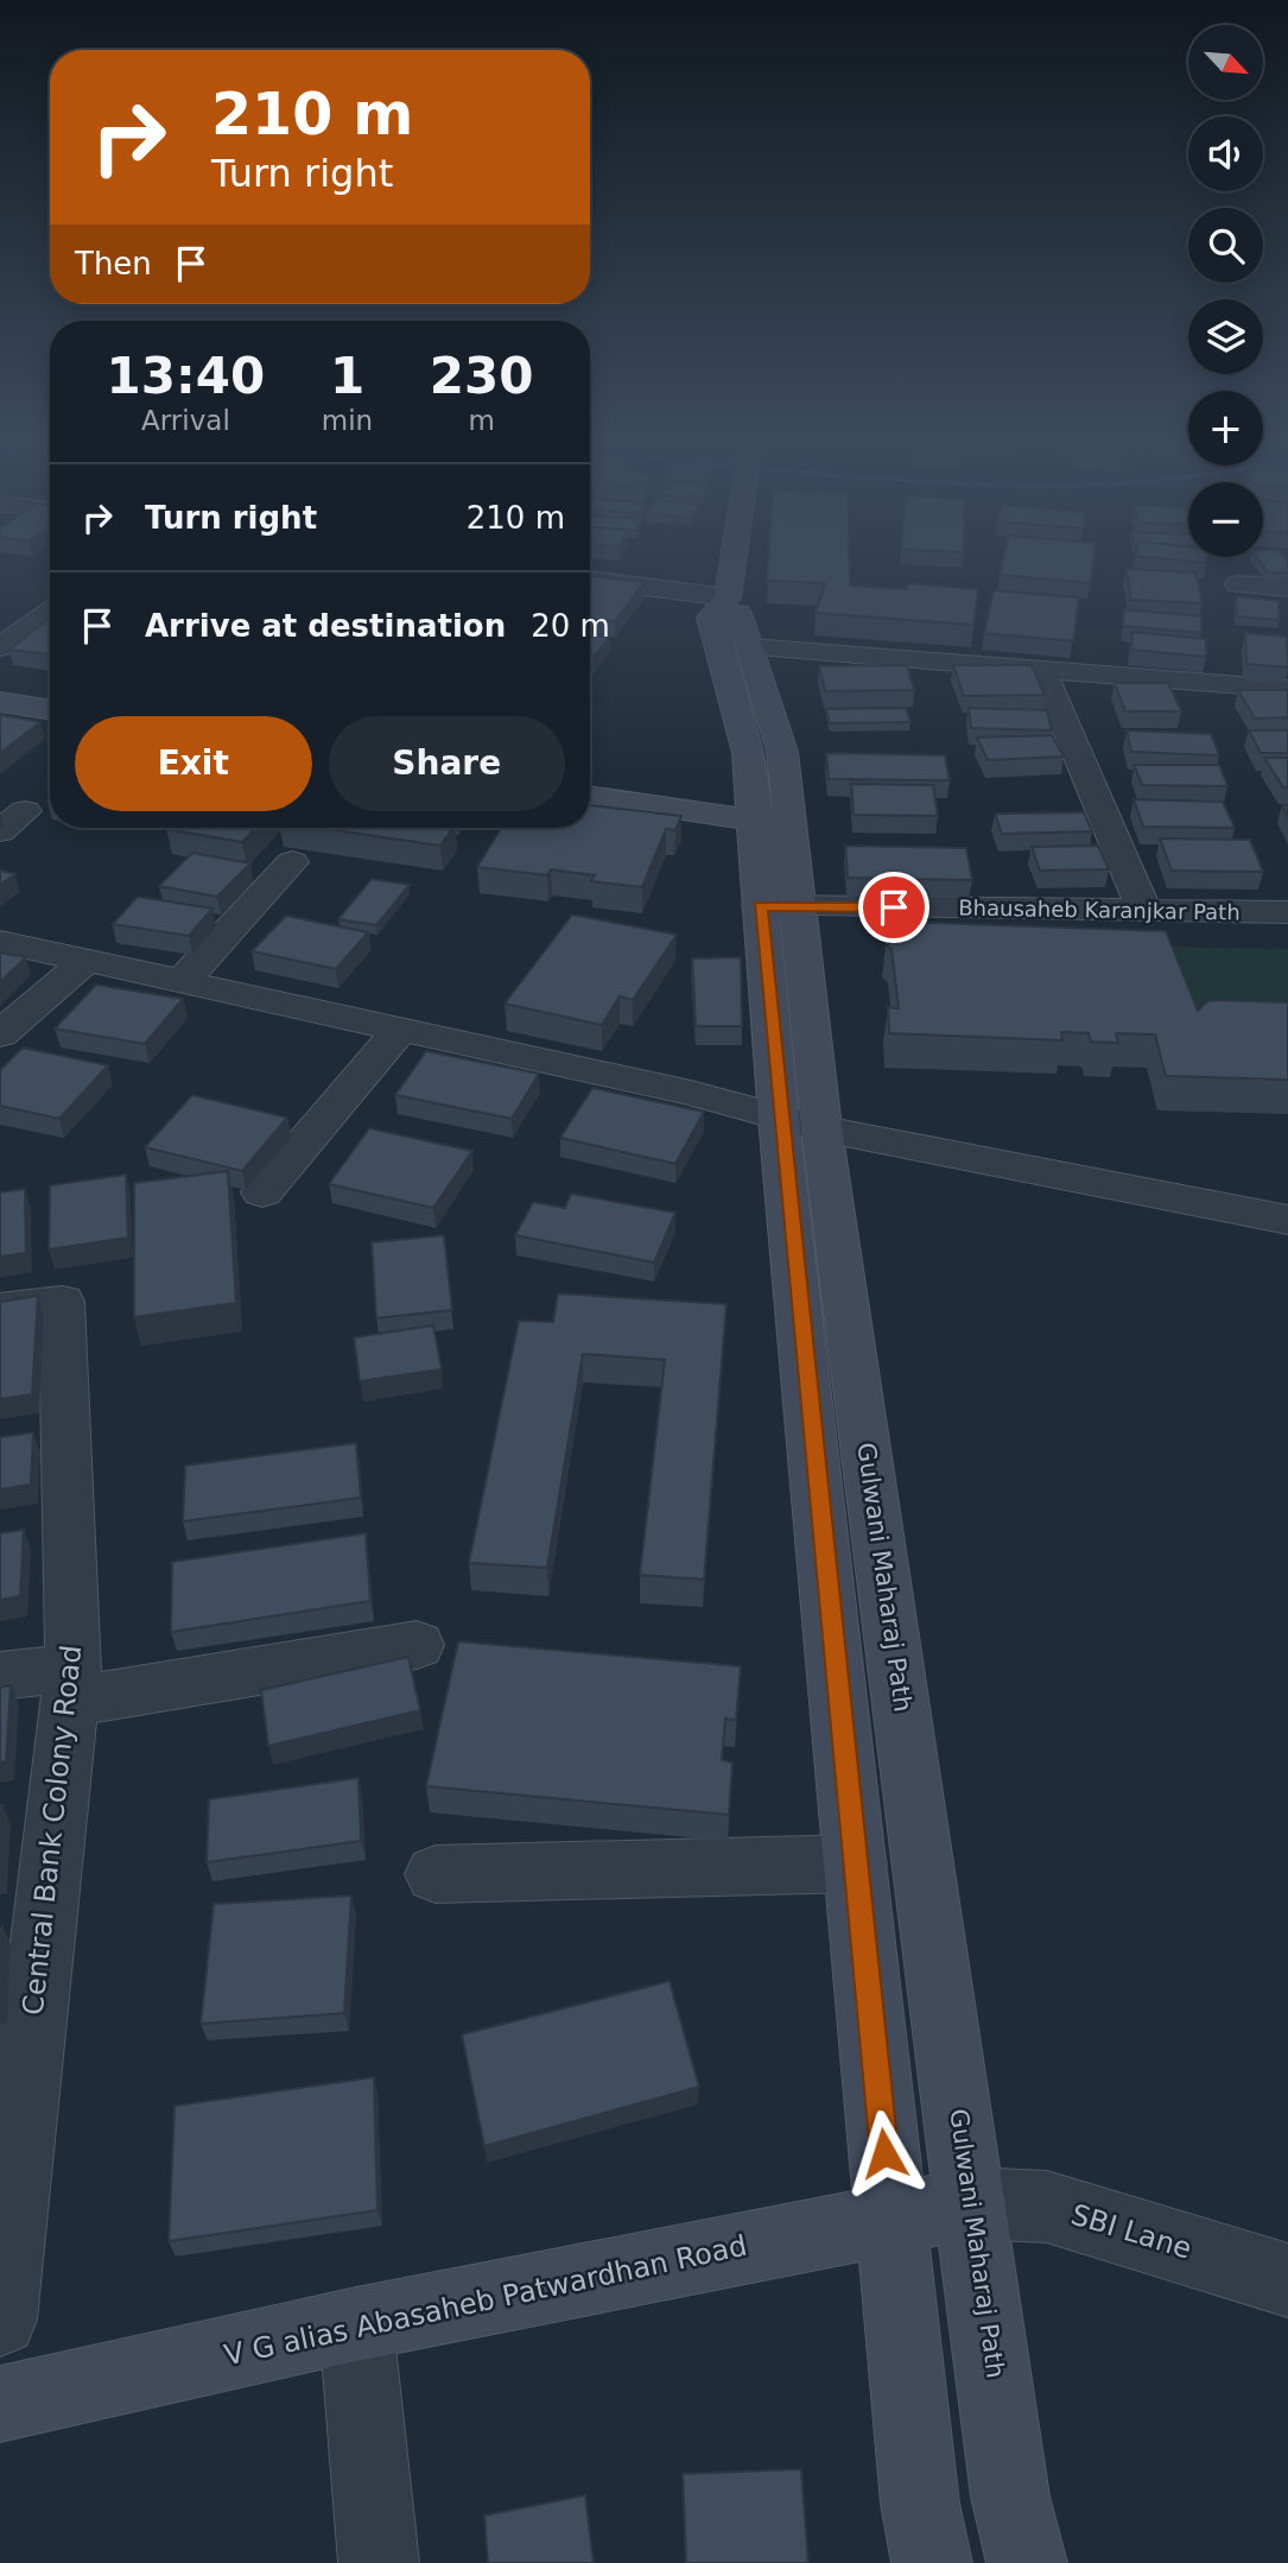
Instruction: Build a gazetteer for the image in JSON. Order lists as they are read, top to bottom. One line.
{"streets":{"street":["Bhausaheb Karanjkar Path","Gulwani Maharaj Path","Central Bank Colony Road","SBI Lane","V G alias Abasaheb Patwardhan Road"]},"crossings":[["Bhausaheb Karanjkar Path","Gulwani Maharaj Path"],["Gulwani Maharaj Path","SBI Lane"],["Gulwani Maharaj Path","V G alias Abasaheb Patwardhan Road"],["SBI Lane","V G alias Abasaheb Patwardhan Road"]],"north":"bottom right","page":{"map_buttons":["+","−"],"turn":["210 m","Turn right"],"then":"Then","eta":["13:40","Arrival","1","min","230","m"],"list":[{"name":"Turn right","value":"210 m"},{"name":"Arrive at destination","value":"20 m"}],"buttons":["Exit","Share"]}}
